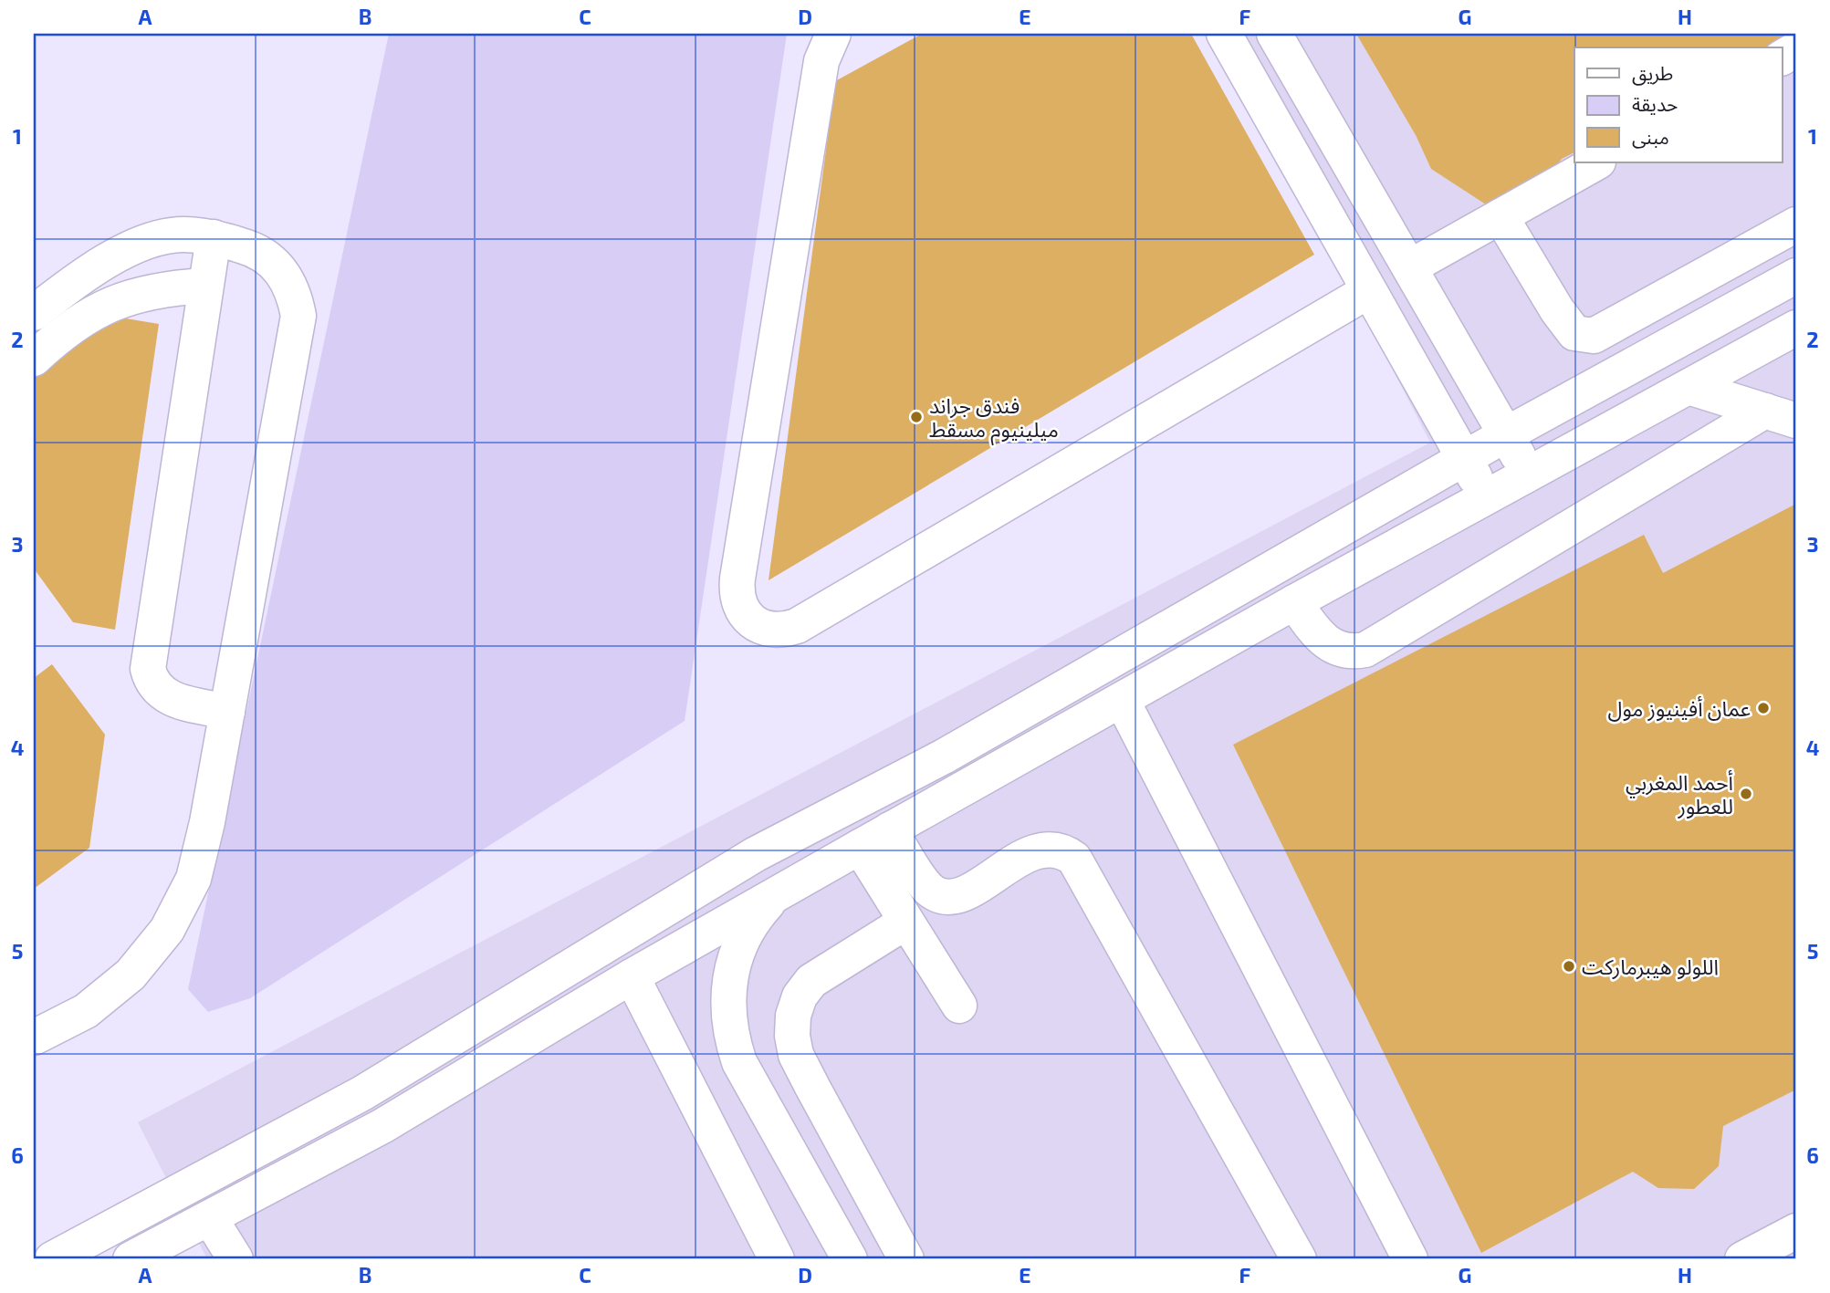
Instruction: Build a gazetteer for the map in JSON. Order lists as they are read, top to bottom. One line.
{"places":["فندق جراند ميلينيوم مسقط","عمان أفينيوز مول","أحمد المغربي للعطور","اللولو هيبرماركت"],"legend":["طريق","حديقة","مبنى"],"grid":{"columns":["A","B","C","D","E","F","G","H"],"rows":["1","2","3","4","5","6"]}}
